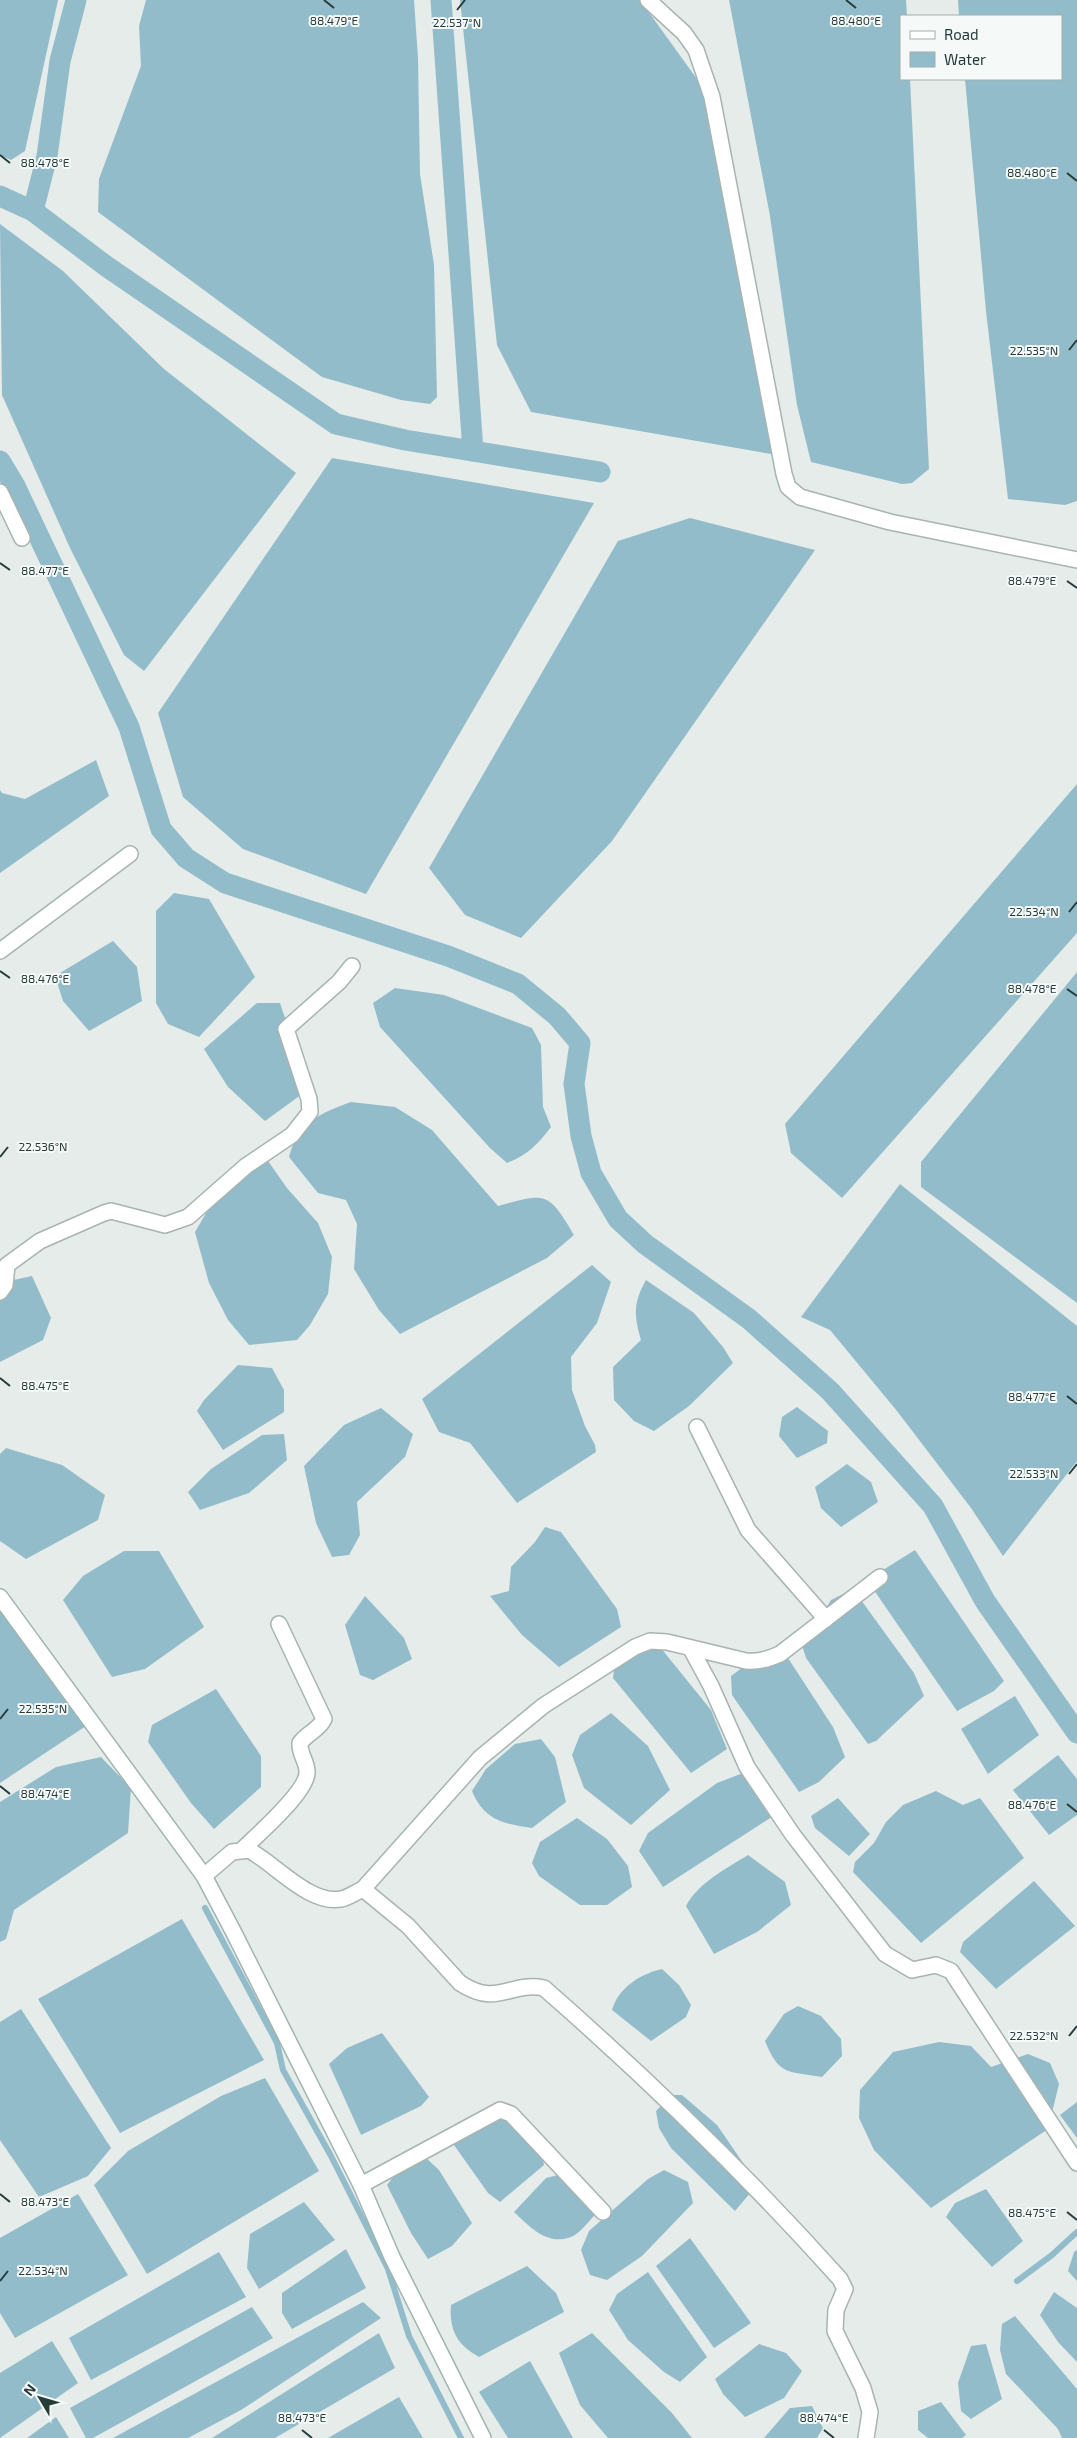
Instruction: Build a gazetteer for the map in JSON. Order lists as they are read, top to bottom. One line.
{"legend":["Road","Water"],"north":"top left","coordinates":["88.480°E","88.479°E","22.537°N","88.478°E","22.535°N","88.477°E","22.534°N","88.476°E","22.536°N","88.475°E","22.533°N","88.474°E","22.532°N","88.473°E"]}
